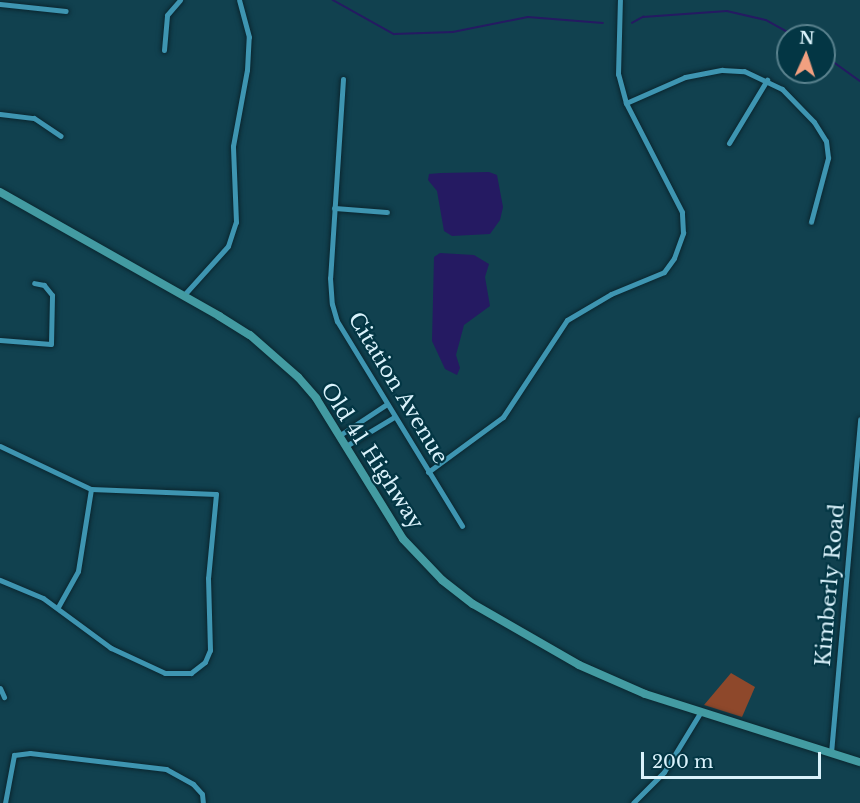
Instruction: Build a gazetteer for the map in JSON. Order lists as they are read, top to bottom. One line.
{"streets":{"main road":["Old 41 Highway"],"street":["Citation Avenue","Kimberly Road"]},"crossings":[["Old 41 Highway","Kimberly Road"]],"scale_bar":"200 m","north":"top"}
